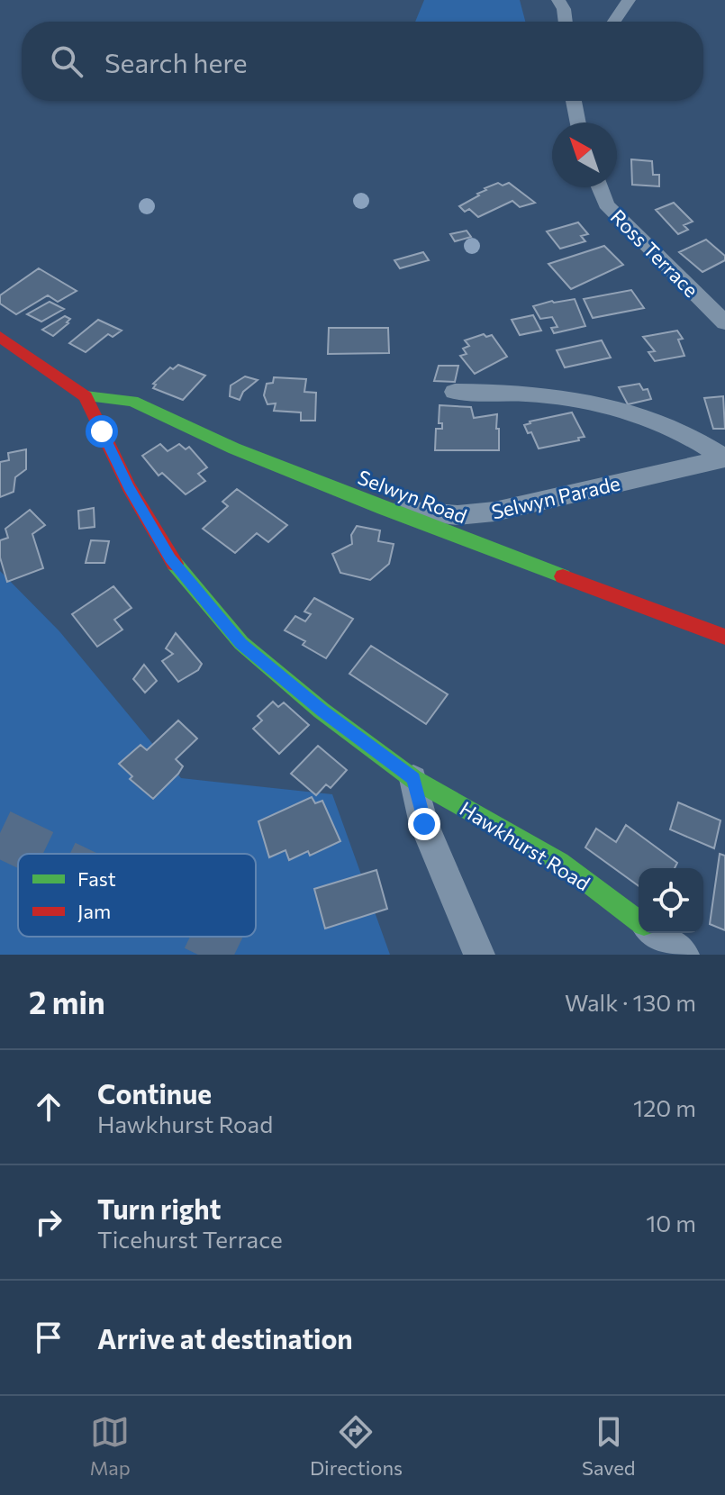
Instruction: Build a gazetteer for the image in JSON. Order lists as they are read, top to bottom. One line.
{"streets":{"street":["Ross Terrace","Selwyn Road","Selwyn Parade","Hawkhurst Road"]},"crossings":[["Selwyn Road","Selwyn Parade"],["Selwyn Road","Hawkhurst Road"]],"legend":["Fast","Jam"],"north":"top left","page":{"search":"Search here","heading":["2 min","Walk · 130 m"],"list":[["Continue","Hawkhurst Road","120 m"],["Turn right","Ticehurst Terrace","10 m"],"Arrive at destination"],"nav":["Map","Directions","Saved"]}}
